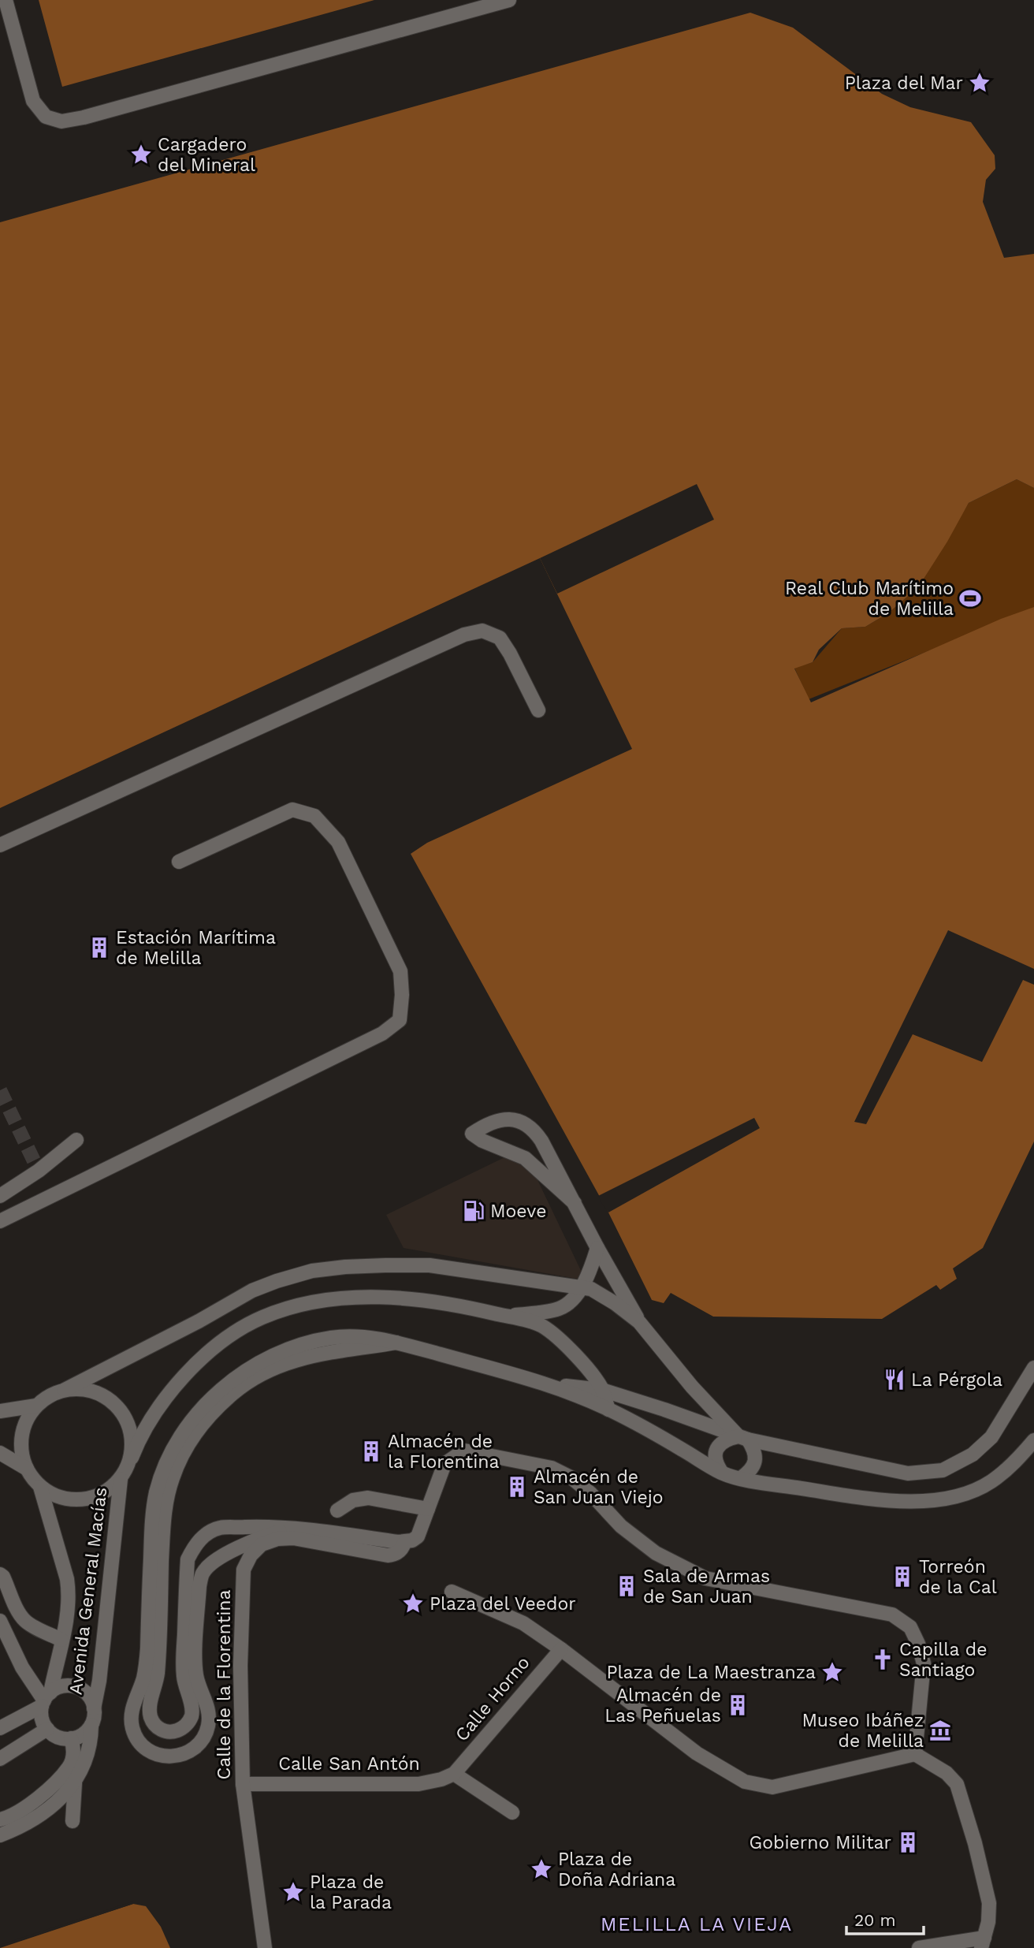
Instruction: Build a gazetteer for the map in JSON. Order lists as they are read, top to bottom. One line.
{"streets":{"street":["Avenida General Macías","Calle de la Florentina","Calle Horno","Calle San Antón"]},"crossings":[["Calle de la Florentina","Calle San Antón"],["Calle Horno","Calle San Antón"]],"districts":["MELILLA LA VIEJA"],"places":{"place":["Plaza del Mar","Cargadero del Mineral","Plaza del Veedor","Plaza de La Maestranza","Plaza de Doña Adriana","Plaza de la Parada"],"sports":["Real Club Marítimo de Melilla"],"building":["Estación Marítima de Melilla","Almacén de la Florentina","Almacén de San Juan Viejo","Torreón de la Cal","Sala de Armas de San Juan","Almacén de Las Peñuelas","Gobierno Militar"],"fuel station":["Moeve"],"restaurant":["La Pérgola"],"church":["Capilla de Santiago"],"museum":["Museo Ibáñez de Melilla"]},"scale_bar":"20 m"}
